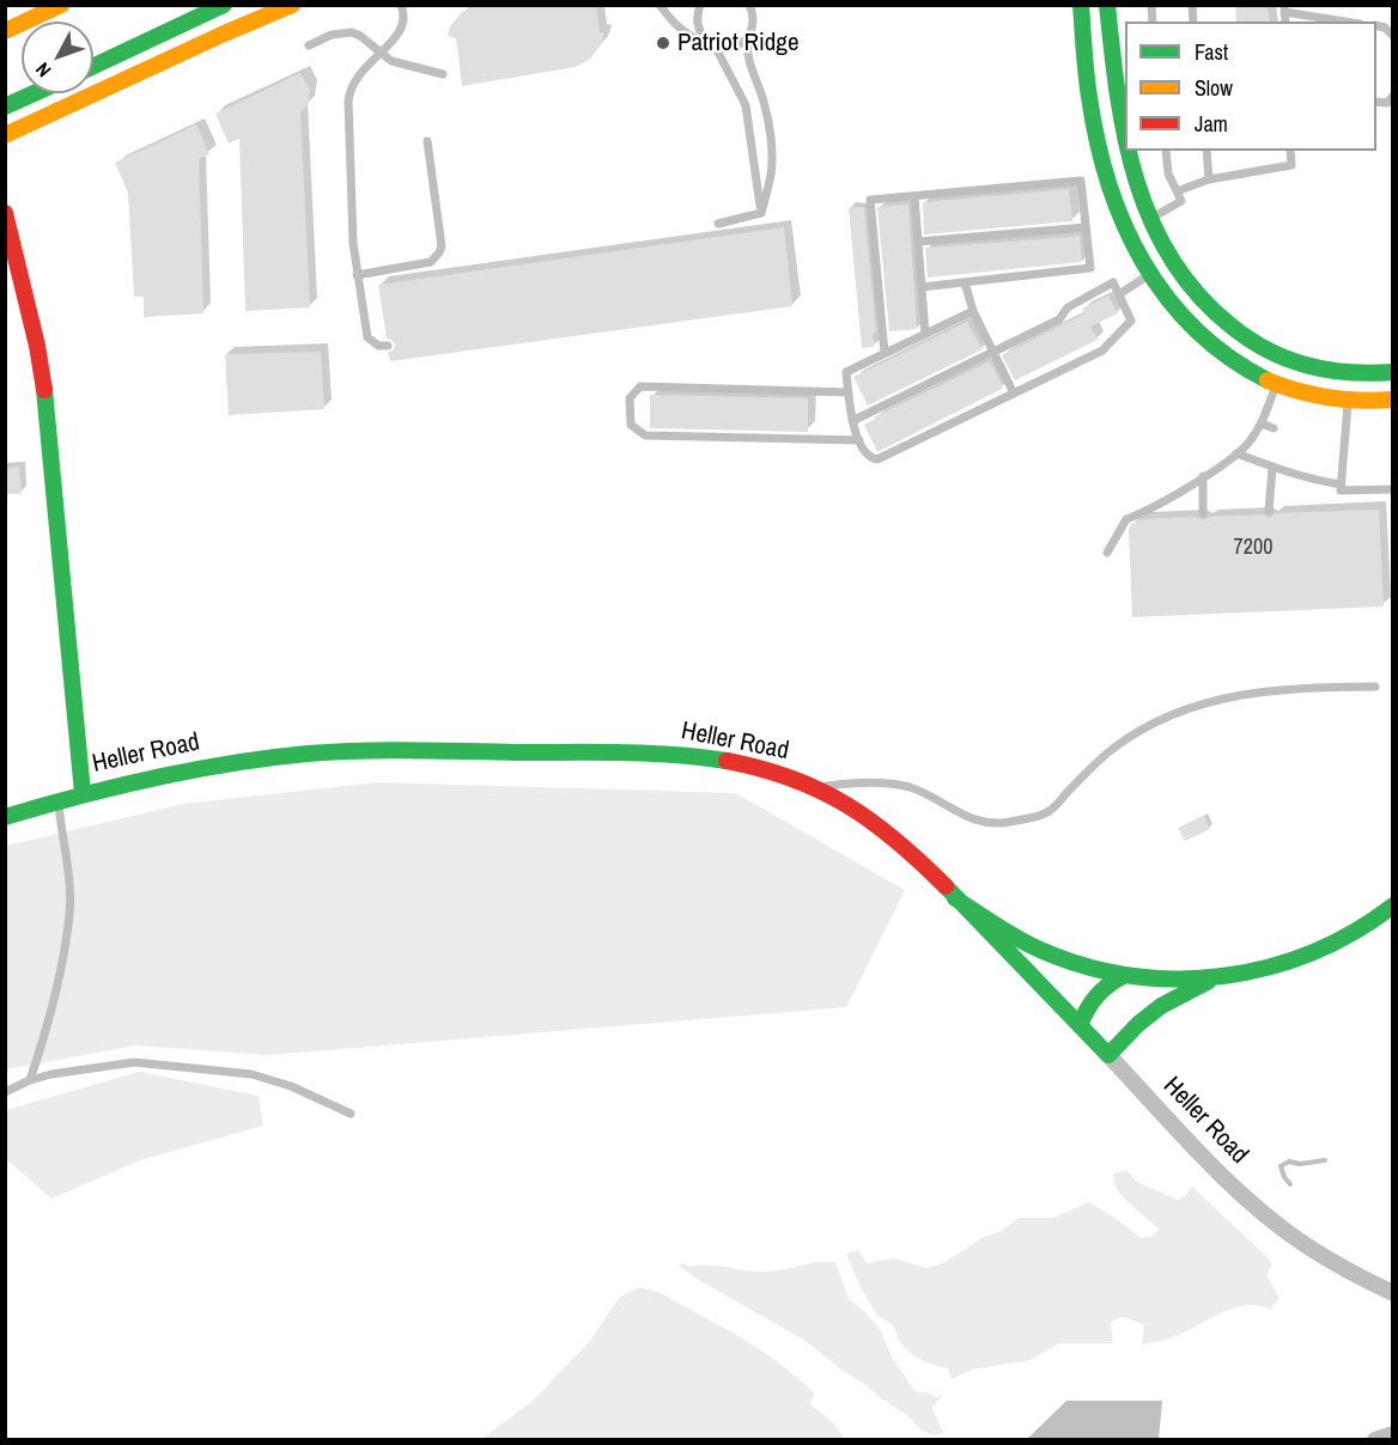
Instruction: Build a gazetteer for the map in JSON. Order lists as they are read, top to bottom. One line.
{"streets":{"main road":["Heller Road"]},"places":["Patriot Ridge"],"house_numbers":["7200"],"legend":["Fast","Slow","Jam"],"north":"bottom left"}
